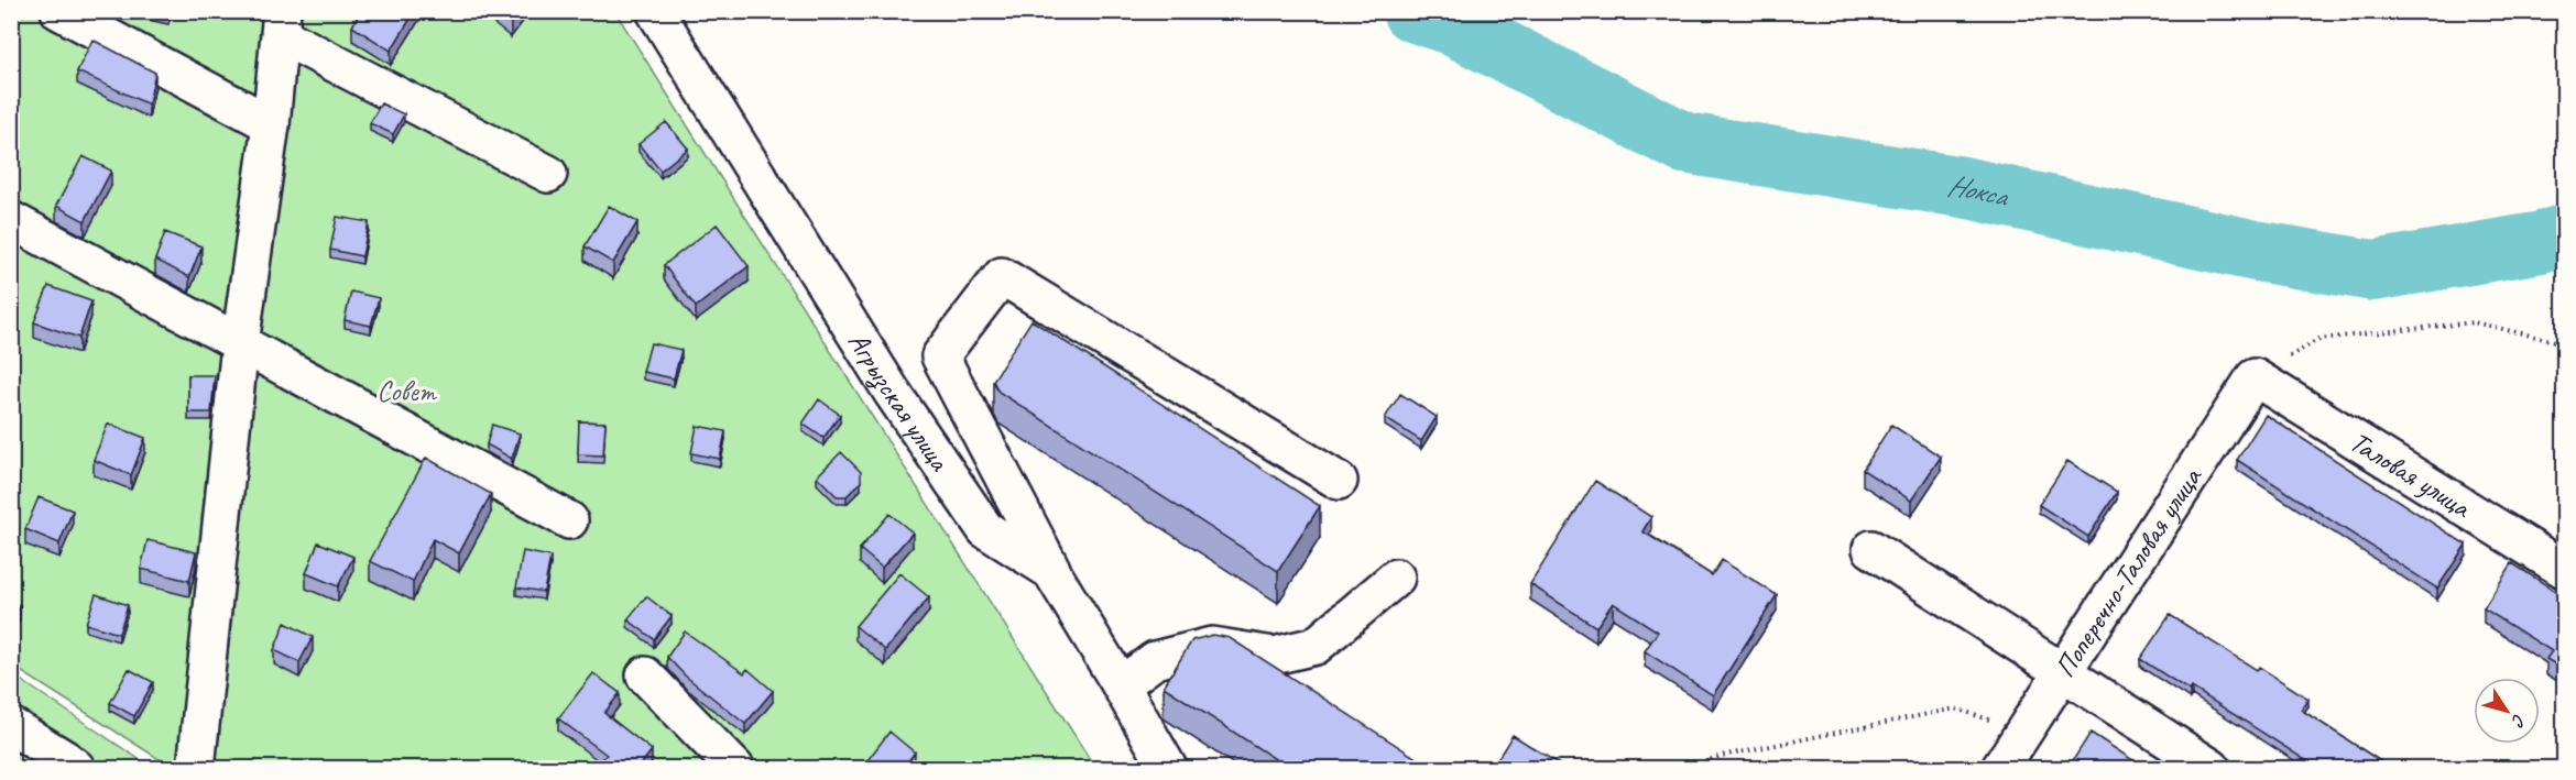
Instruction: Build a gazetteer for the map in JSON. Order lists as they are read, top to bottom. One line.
{"streets":{"street":["Агрызская улица","Таловая улица","Поперечно-Таловая улица"]},"crossings":[["Таловая улица","Поперечно-Таловая улица"]],"water":["Нокса"],"parks":["Совет"],"north":"bottom right"}
